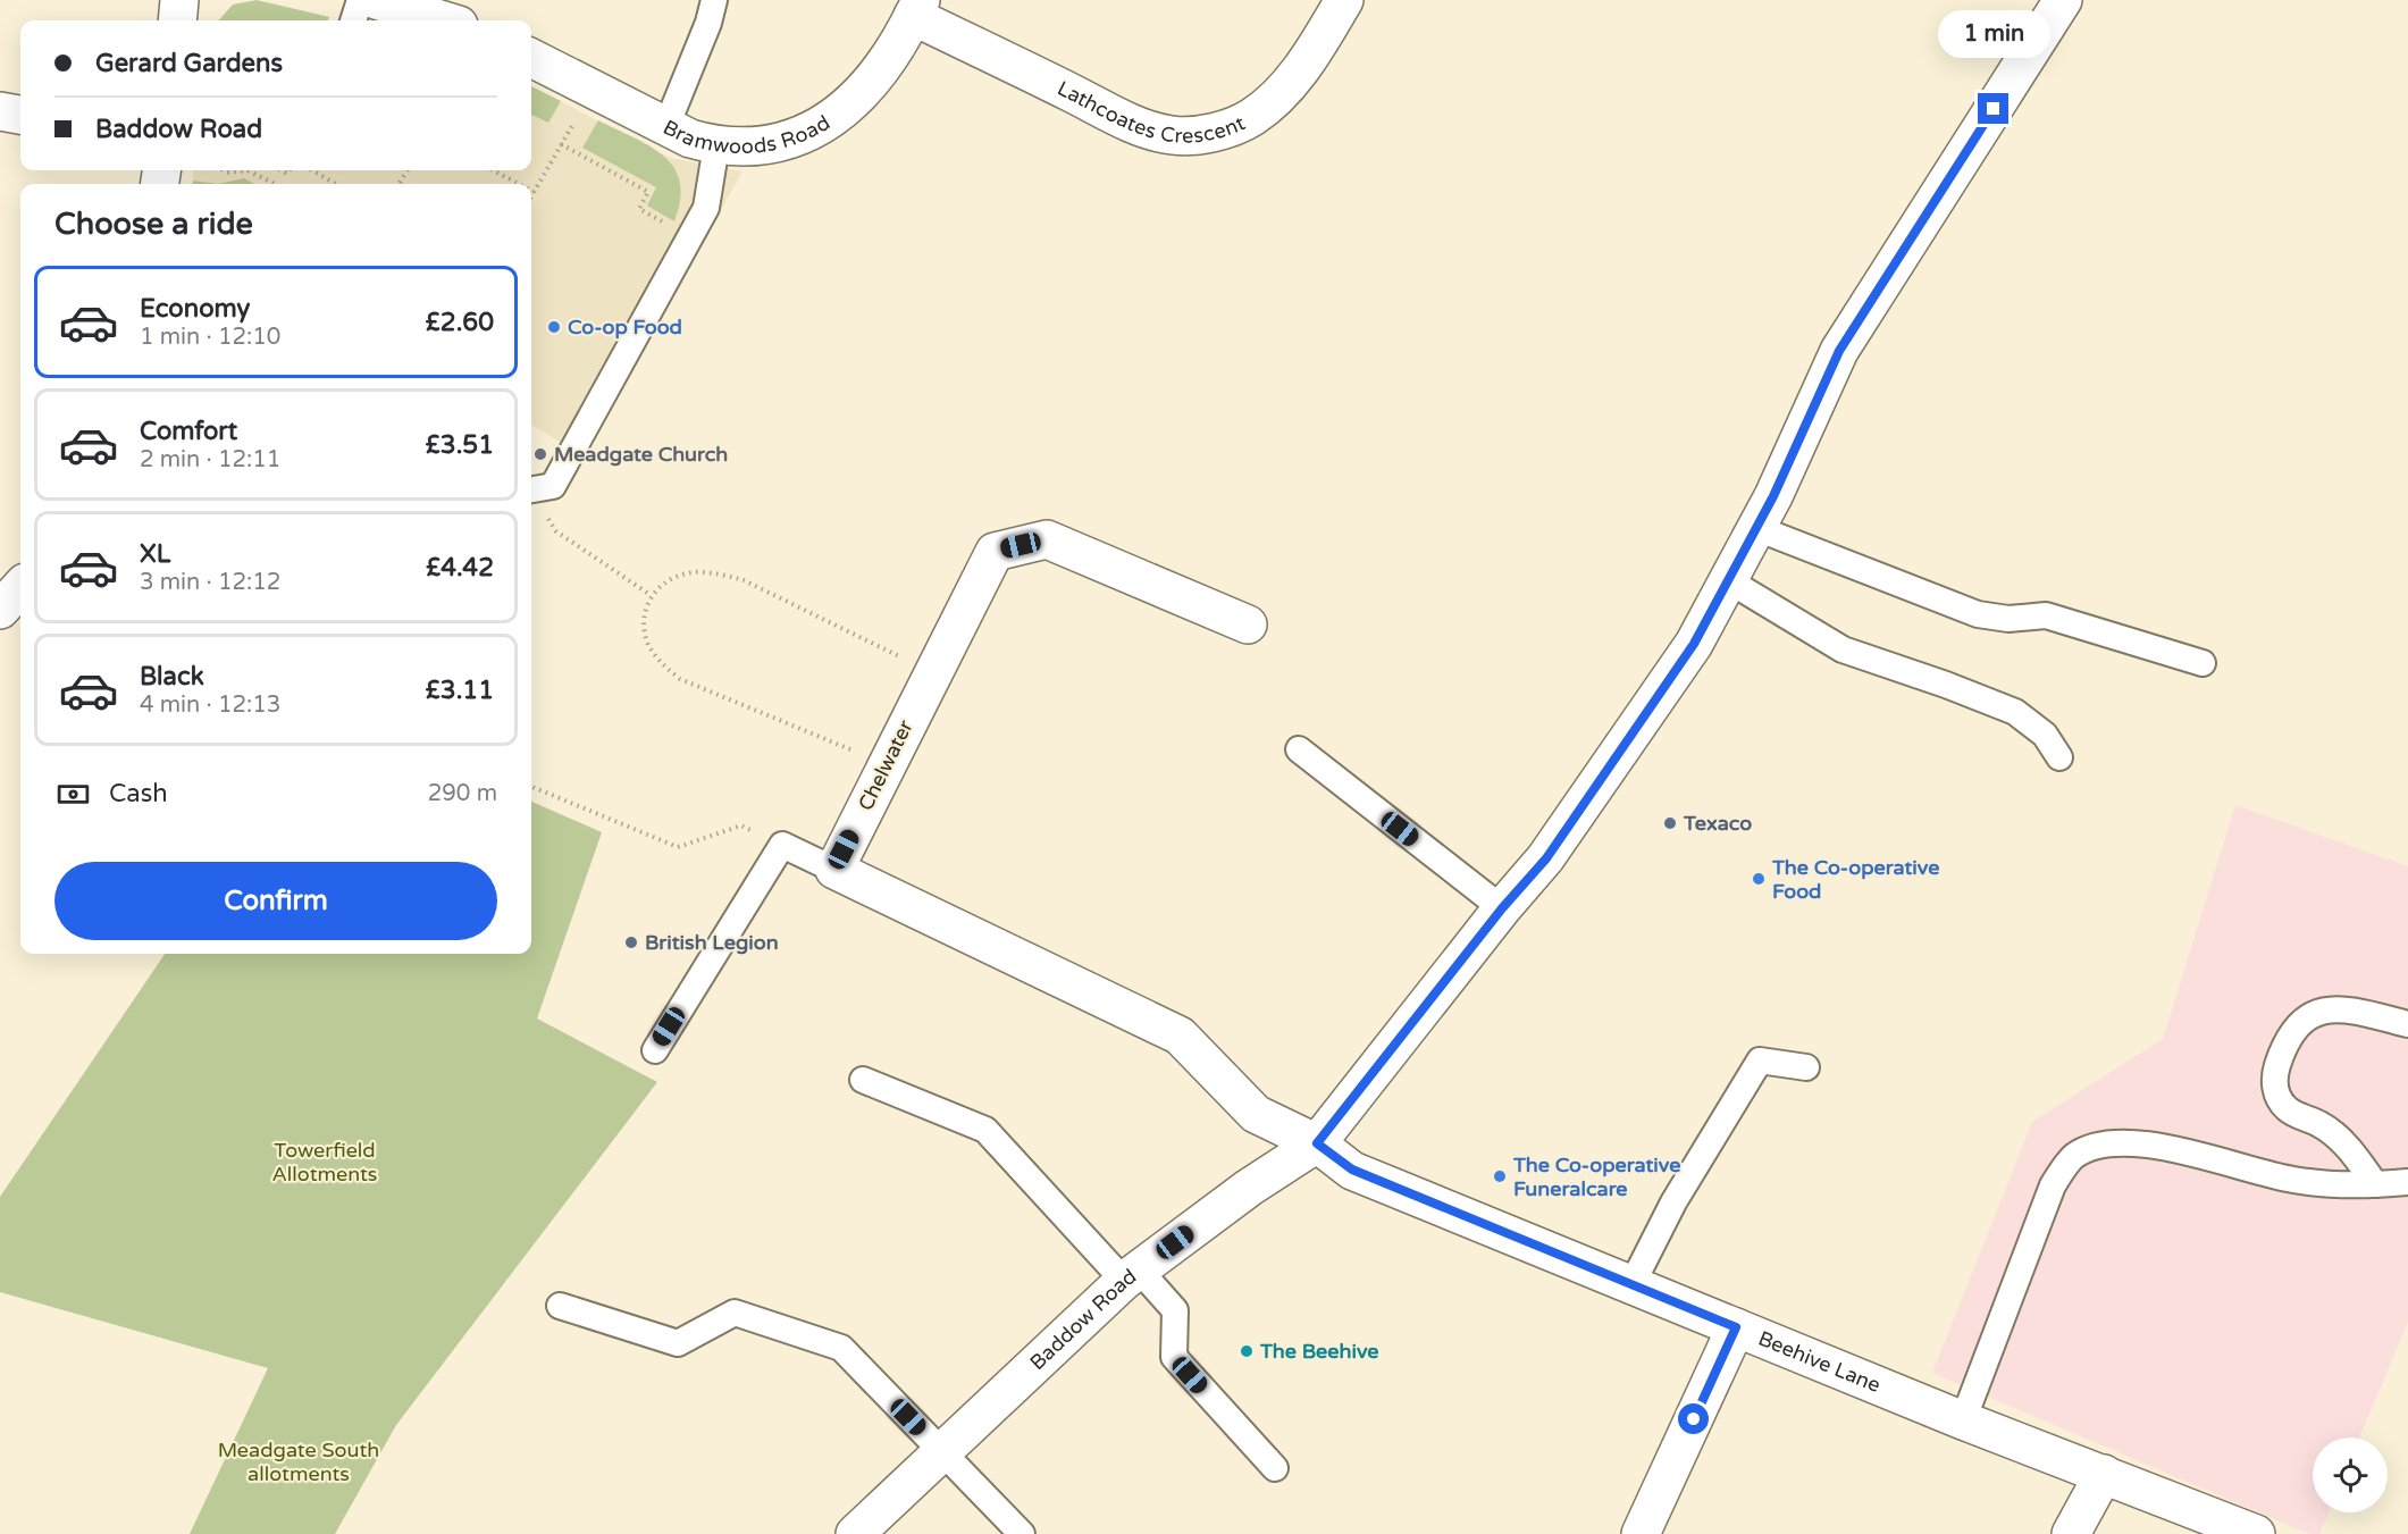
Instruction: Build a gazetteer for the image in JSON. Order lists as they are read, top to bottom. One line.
{"streets":{"street":["Lathcoates Crescent","Bramwoods Road","Chelwater","Baddow Road","Beehive Lane"]},"crossings":[["Lathcoates Crescent","Bramwoods Road"],["Baddow Road","Beehive Lane"]],"parks":["Towerfield Allotments","Meadgate South allotments"],"places":["Co-op Food","Meadgate Church","Texaco","The Co-operative Food","British Legion","The Co-operative Funeralcare","The Beehive"],"page":{"bubble":"1 min","banner":["Gerard Gardens","Baddow Road"],"heading":"Choose a ride","list":[{"name":"Economy","note":"1 min · 12:10","value":"£2.60"},{"name":"Comfort","note":"2 min · 12:11","value":"£3.51"},{"name":"XL","note":"3 min · 12:12","value":"£4.42"},{"name":"Black","note":"4 min · 12:13","value":"£3.11"}],"pay":["Cash","290 m"],"buttons":"Confirm"}}
